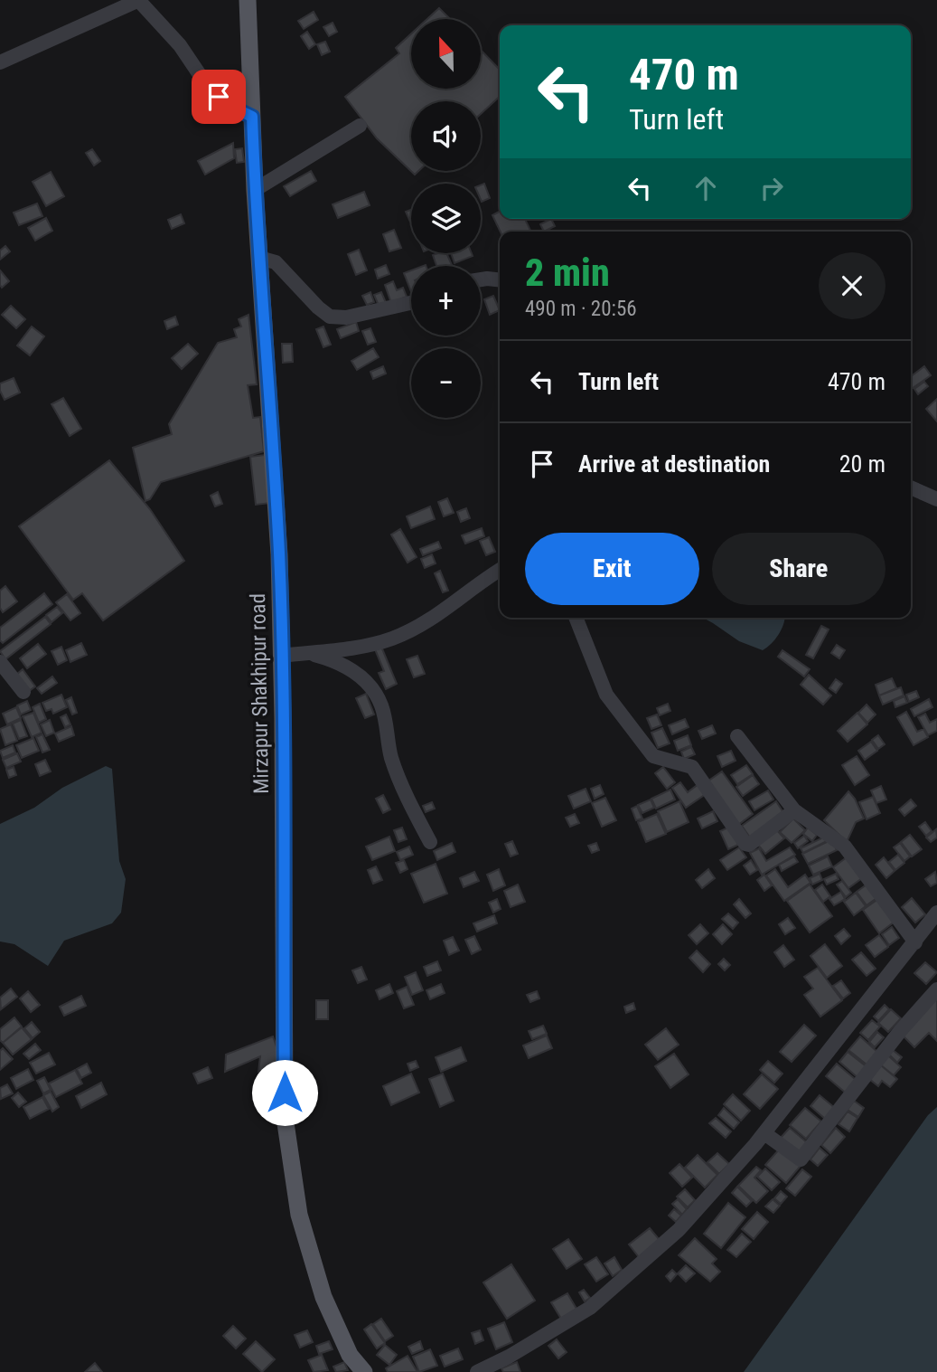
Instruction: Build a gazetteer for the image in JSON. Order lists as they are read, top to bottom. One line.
{"streets":{"main road":["Mirzapur Shakhipur road"]},"north":"top","page":{"map_buttons":["+","−"],"turn":["470 m","Turn left"],"heading":["2 min","490 m · 20:56"],"list":[{"name":"Turn left","value":"470 m"},{"name":"Arrive at destination","value":"20 m"}],"buttons":["Exit","Share"]}}
